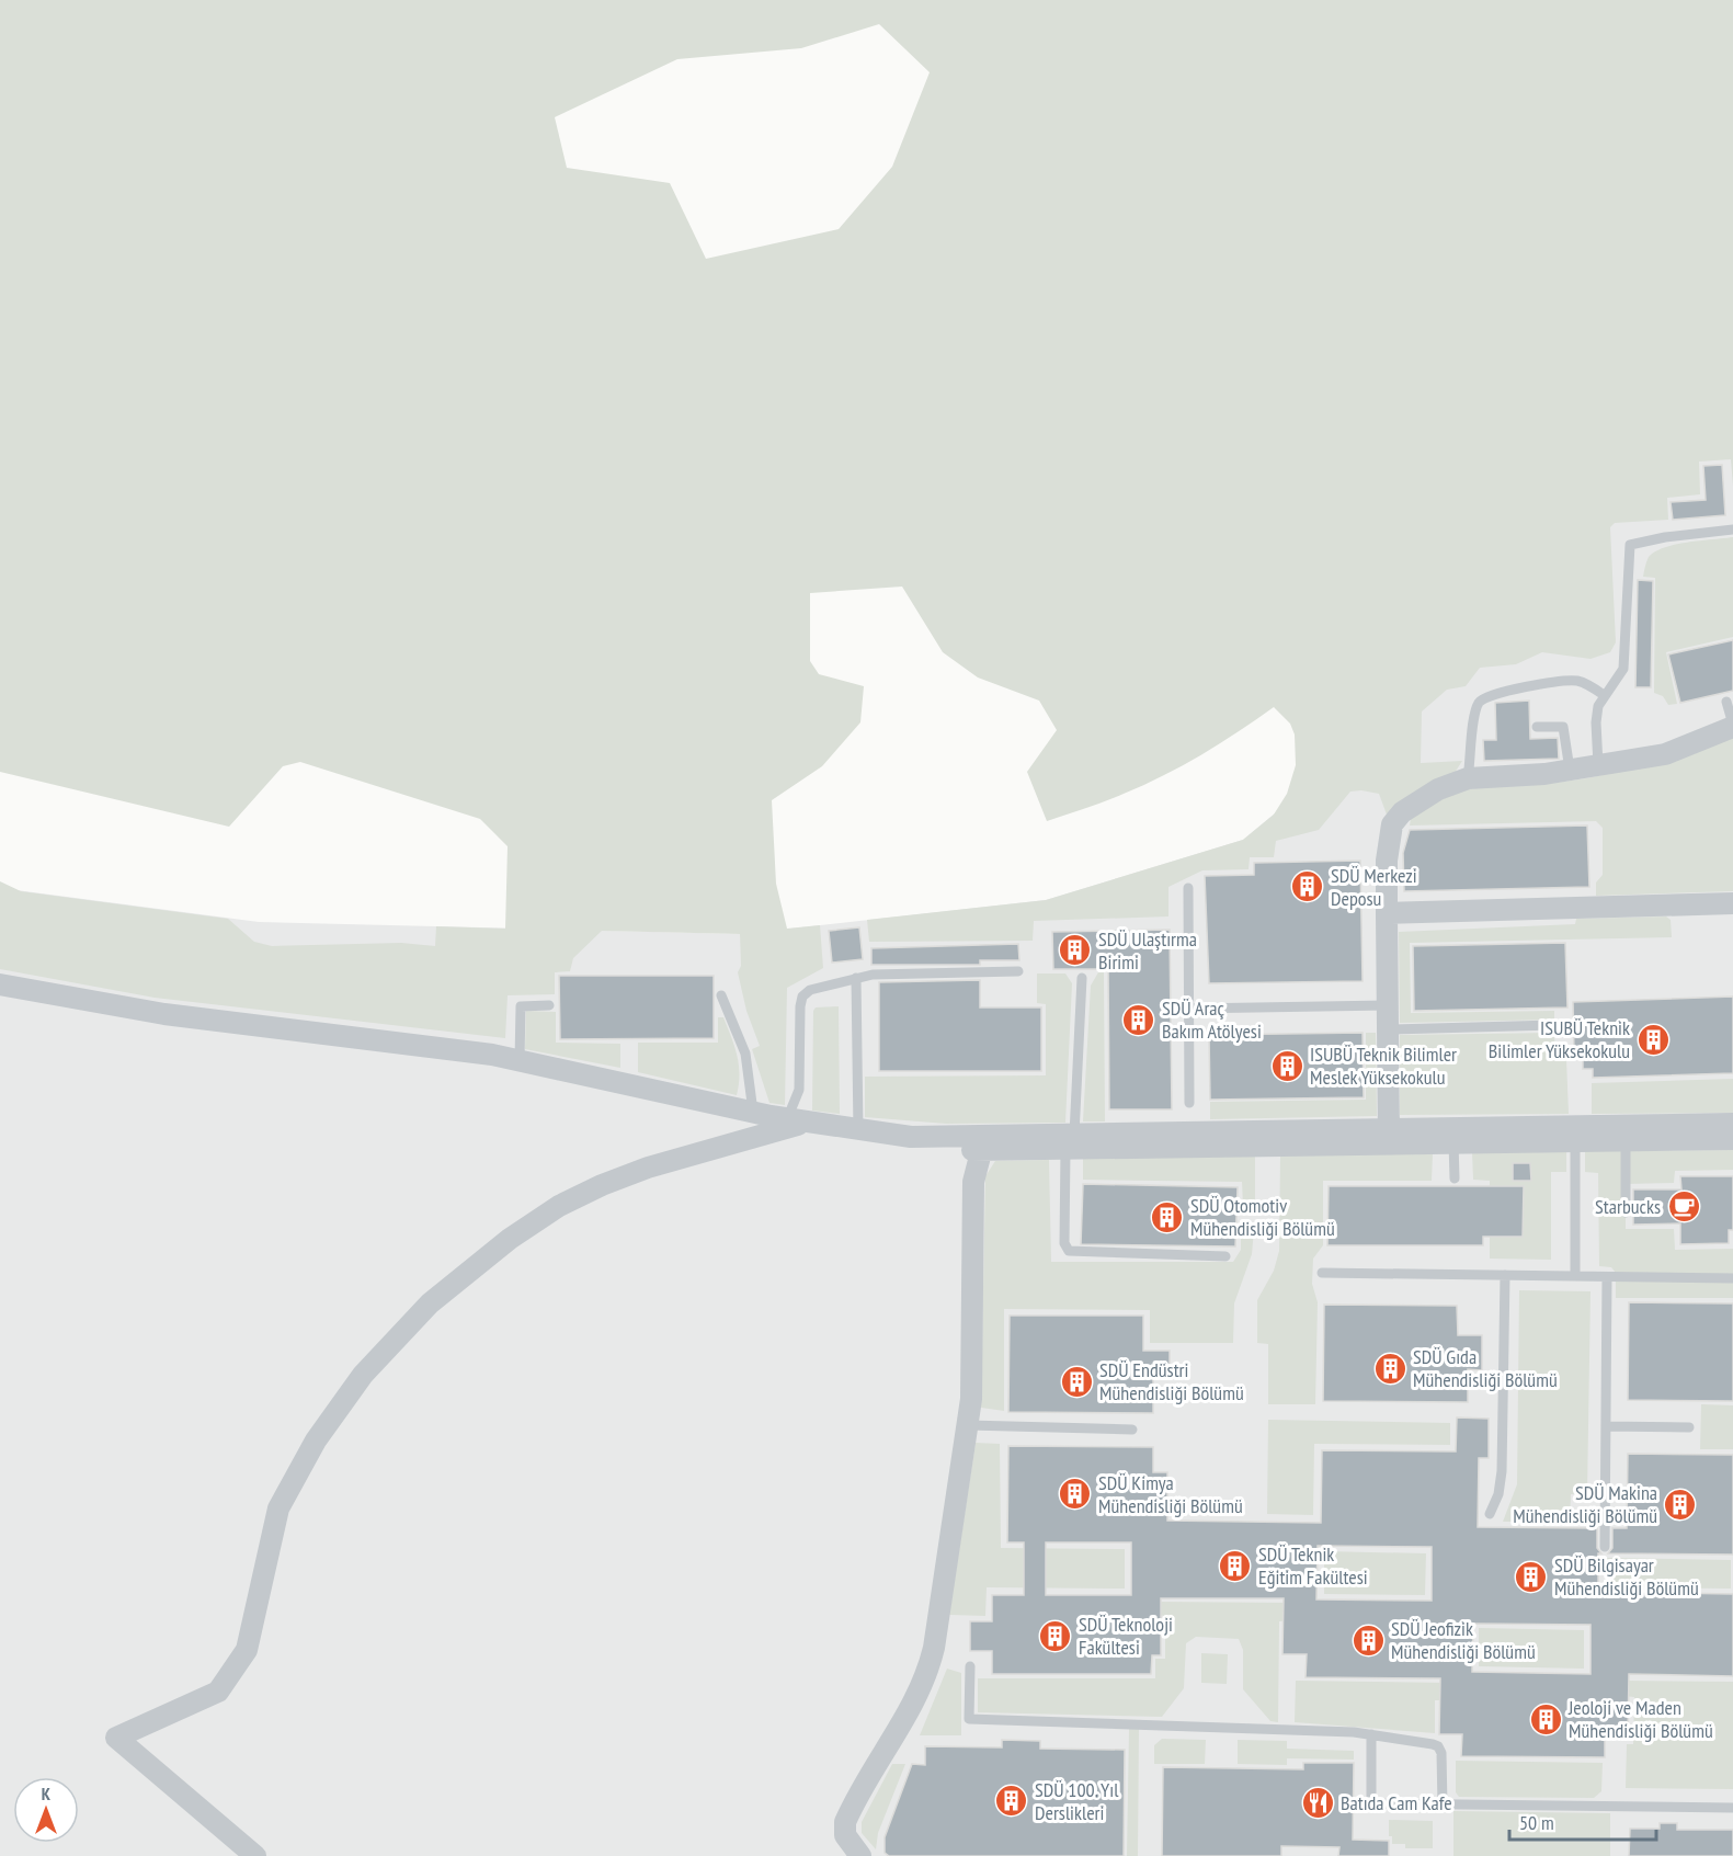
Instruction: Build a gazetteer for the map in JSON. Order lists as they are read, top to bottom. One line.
{"places":{"building":["SDÜ Merkezi Deposu","SDÜ Ulaştırma Birimi","SDÜ Araç Bakım Atölyesi","ISUBÜ Teknik Bilimler Yüksekokulu","ISUBÜ Teknik Bilimler Meslek Yüksekokulu","SDÜ Otomotiv Mühendisliği Bölümü","SDÜ Gıda Mühendisliği Bölümü","SDÜ Endüstri Mühendisliği Bölümü","SDÜ Kimya Mühendisliği Bölümü","SDÜ Makina Mühendisliği Bölümü","SDÜ Teknik Eğitim Fakültesi","SDÜ Bilgisayar Mühendisliği Bölümü","SDÜ Teknoloji Fakültesi","SDÜ Jeofizik Mühendisliği Bölümü","Jeoloji ve Maden Mühendisliği Bölümü","SDÜ 100. Yıl Derslikleri"],"cafe":["Starbucks"],"restaurant":["Batıda Cam Kafe"]},"scale_bar":"50 m","north":"top"}
